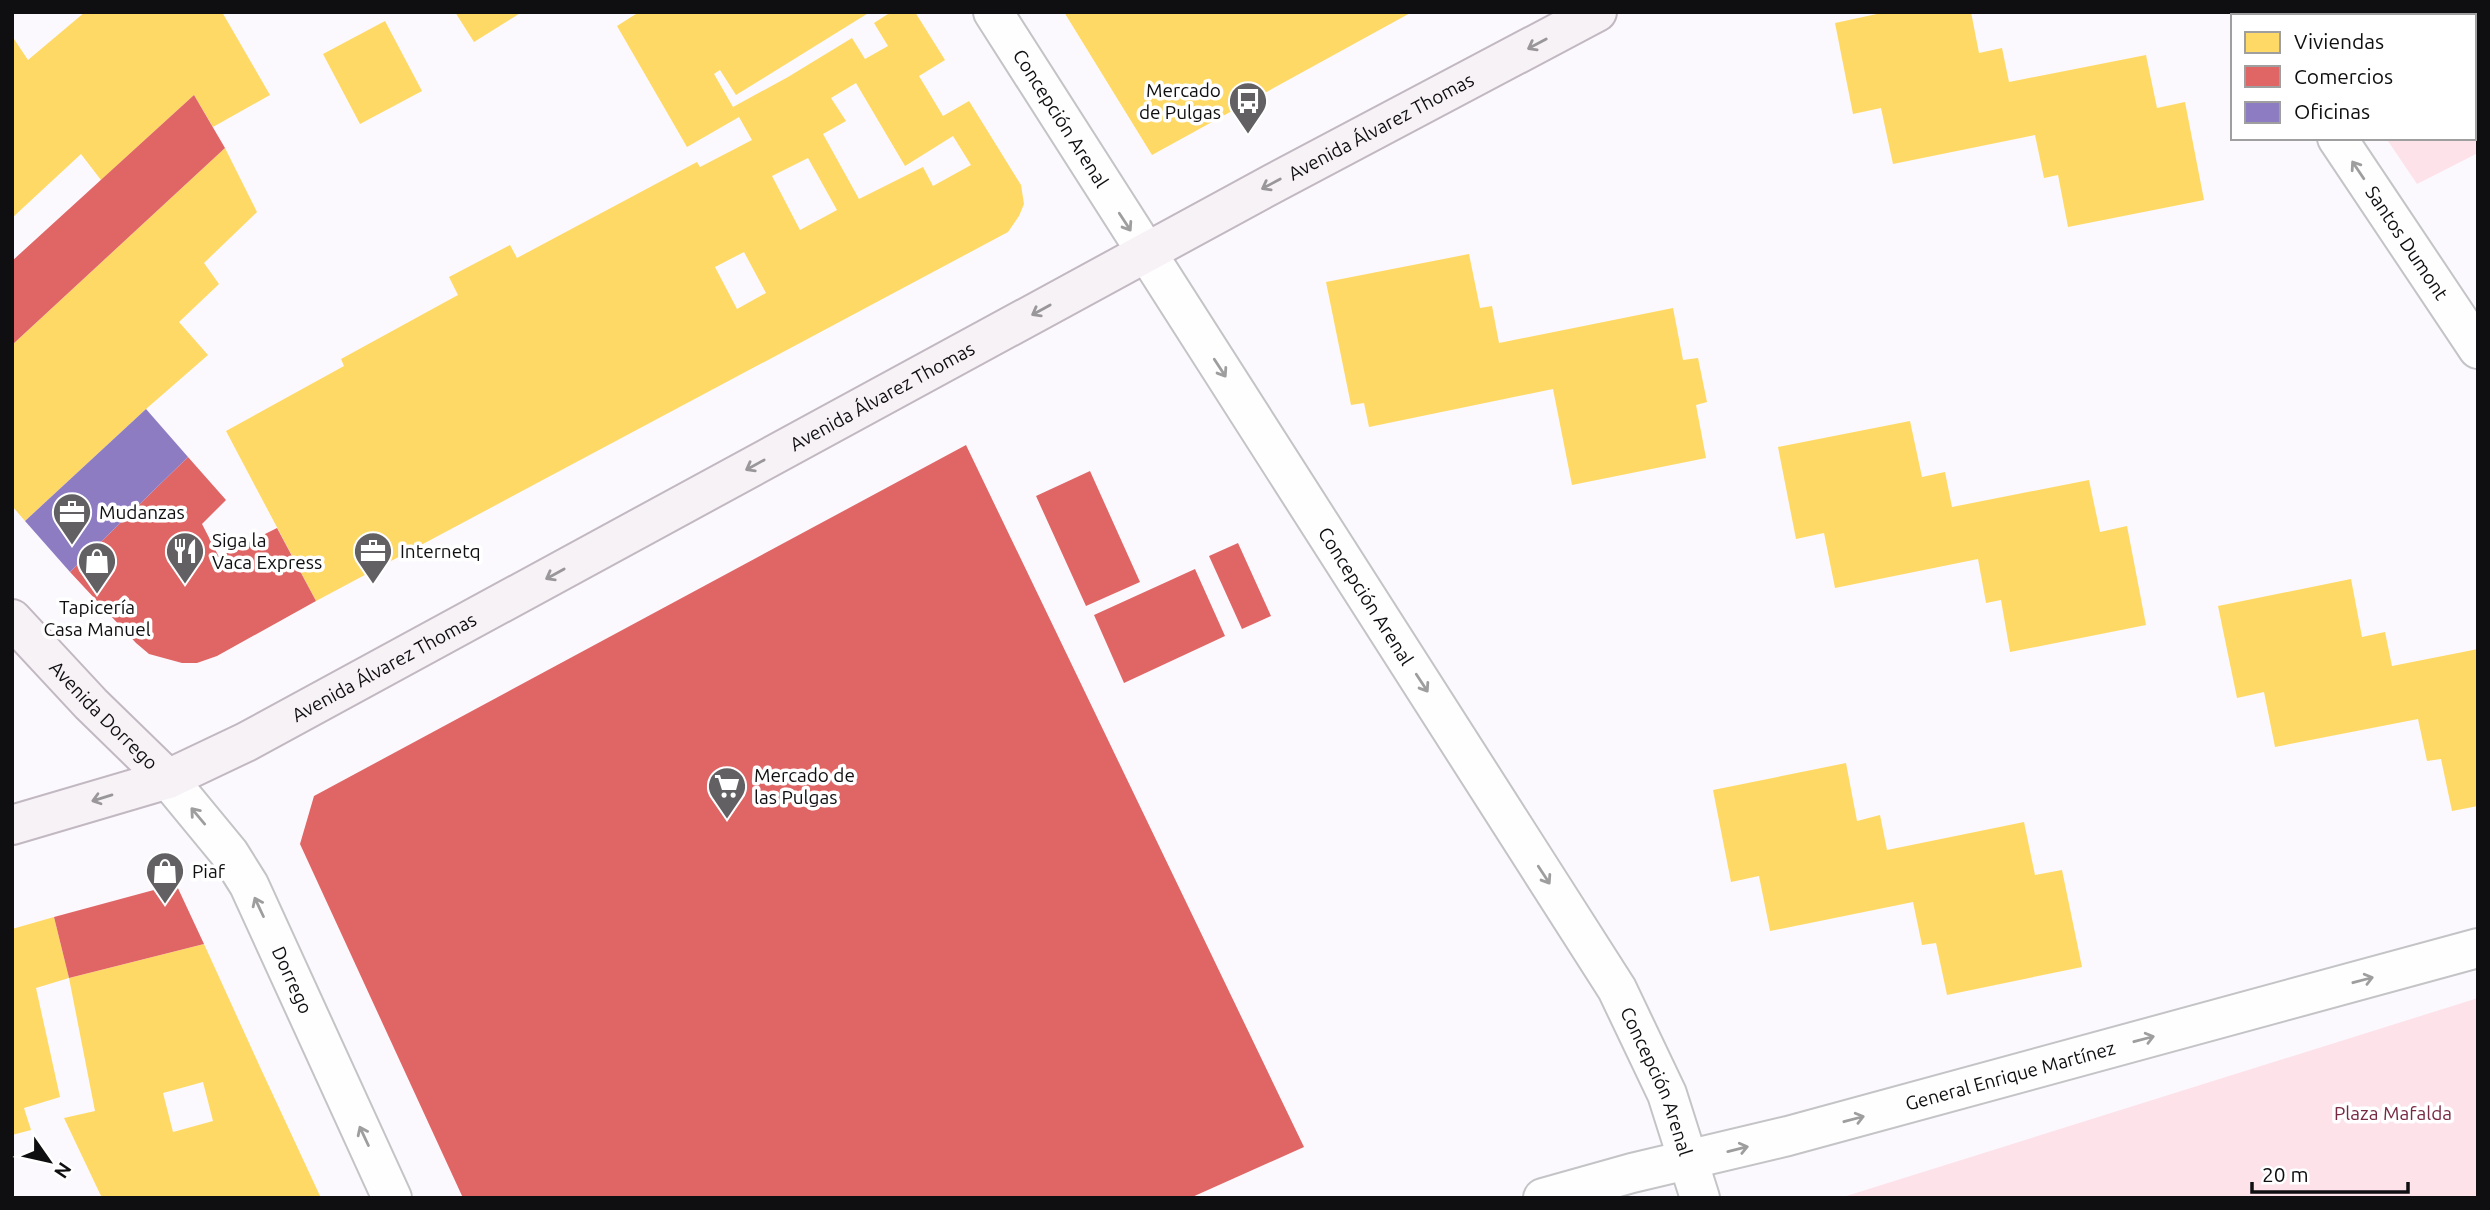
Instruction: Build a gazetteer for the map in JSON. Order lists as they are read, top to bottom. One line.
{"streets":{"main road":["Avenida Álvarez Thomas","Avenida Dorrego"],"street":["Concepción Arenal","Santos Dumont","Dorrego","General Enrique Martínez"]},"crossings":[["Concepción Arenal","Avenida Álvarez Thomas"],["Concepción Arenal","General Enrique Martínez"],["Avenida Álvarez Thomas","Avenida Dorrego"],["Avenida Álvarez Thomas","Dorrego"],["Avenida Dorrego","Dorrego"]],"one_way":["Concepción Arenal","Avenida Álvarez Thomas","Santos Dumont","Dorrego","General Enrique Martínez"],"parks":["Plaza Mafalda"],"places":{"bus stop":["Mercado de Pulgas"],"office":["Mudanzas","Internetq"],"restaurant":["Siga la Vaca Express"],"shop":["Tapicería Casa Manuel","Piaf"],"supermarket":["Mercado de las Pulgas"]},"legend":["Viviendas","Comercios","Oficinas"],"scale_bar":"20 m","north":"bottom right"}
